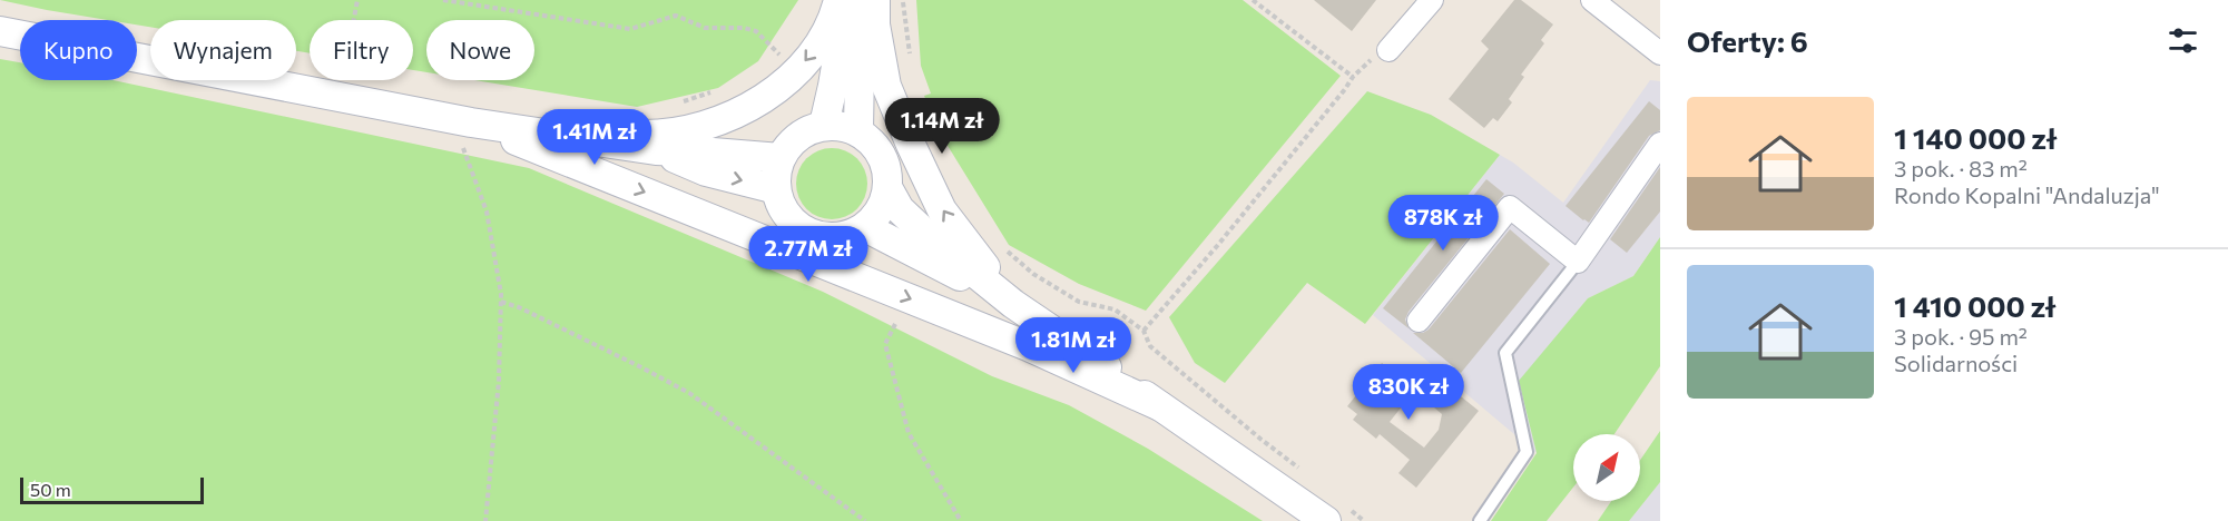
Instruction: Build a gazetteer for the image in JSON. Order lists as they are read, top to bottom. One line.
{"scale_bar":"50 m","north":"top right","page":{"heading":"Oferty: 6","chip":["Kupno","Wynajem","Filtry","Nowe"],"list":[{"name":"1 140 000 zł","note":"3 pok. · 83 m² · Rondo Kopalni \"Andaluzja\""},{"name":"1 410 000 zł","note":"3 pok. · 95 m² · Solidarności"}],"price":["1.14M zł","1.41M zł","878K zł","2.77M zł","1.81M zł","830K zł"],"scale":"50 m"}}
